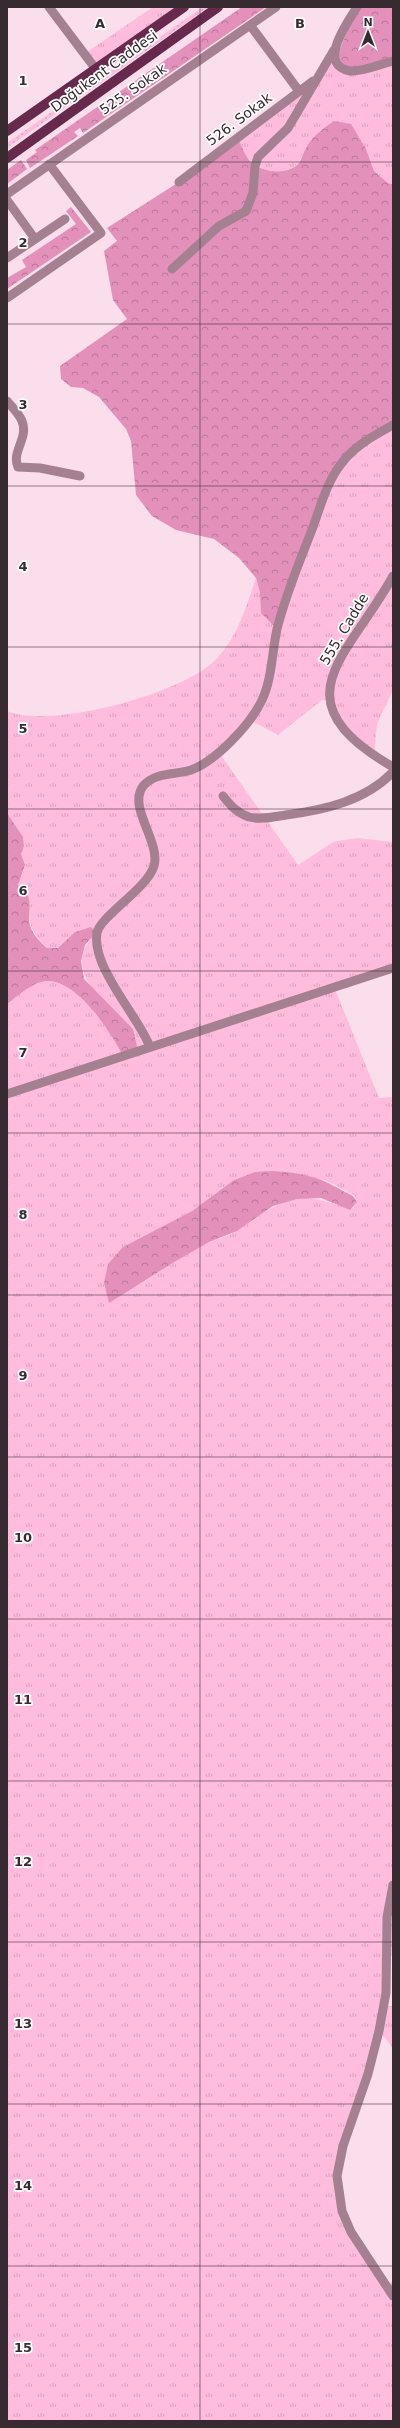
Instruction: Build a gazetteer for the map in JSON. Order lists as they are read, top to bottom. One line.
{"streets":{"main road":["Doğukent Caddesi"],"street":["525. Sokak","526. Sokak","555. Cadde"]},"north":"top","grid":{"columns":["A","B"],"rows":["1","2","3","4","5","6","7","8","9","10","11","12","13","14","15"]}}
